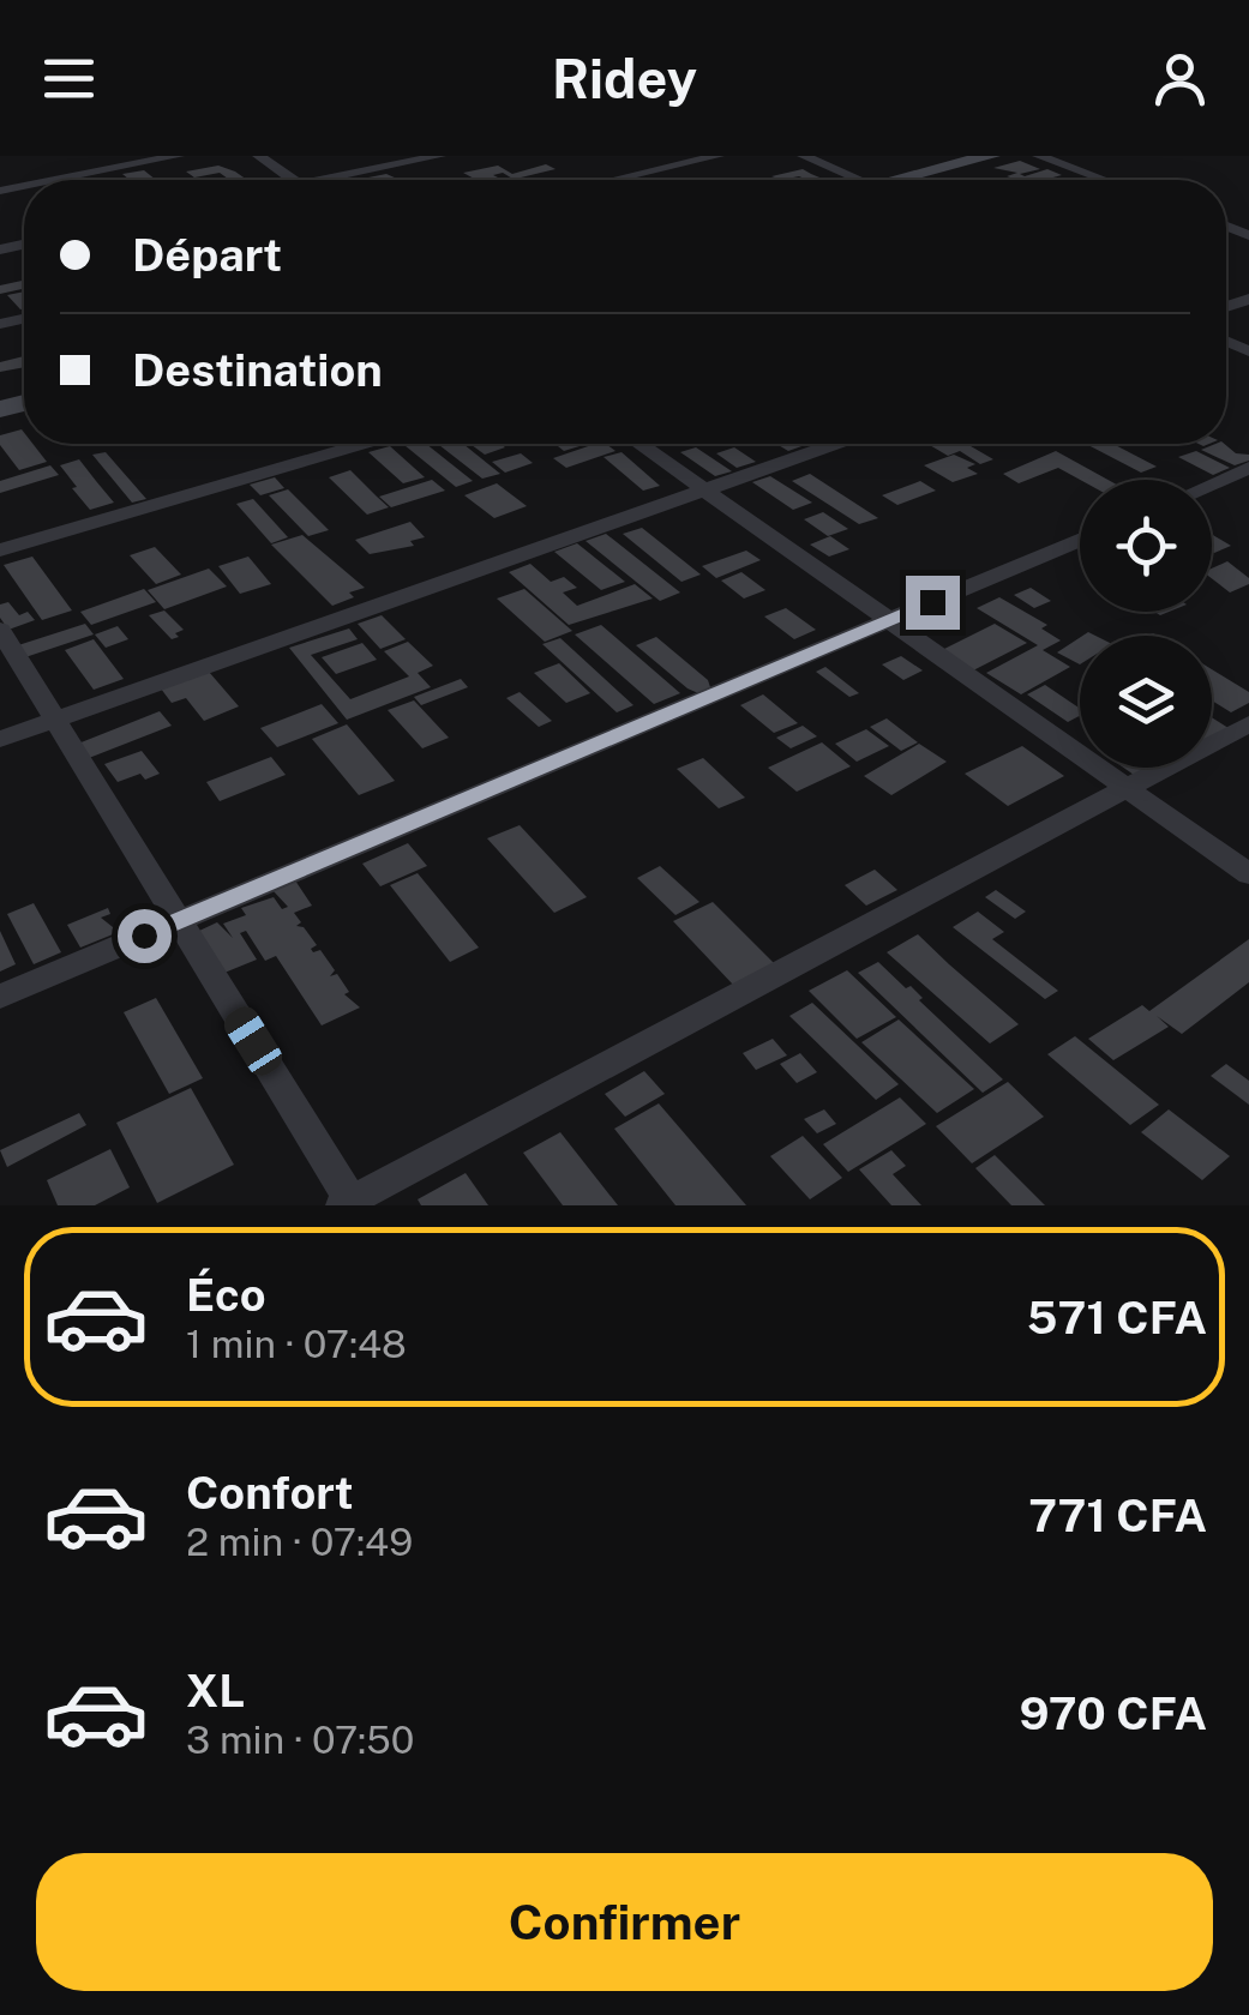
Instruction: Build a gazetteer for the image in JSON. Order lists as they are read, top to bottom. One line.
{"page":{"header":"Ridey","banner":["Départ","Destination"],"list":[{"name":"Éco","note":"1 min · 07:48","value":"571 CFA"},{"name":"Confort","note":"2 min · 07:49","value":"771 CFA"},{"name":"XL","note":"3 min · 07:50","value":"970 CFA"}],"buttons":"Confirmer"}}
